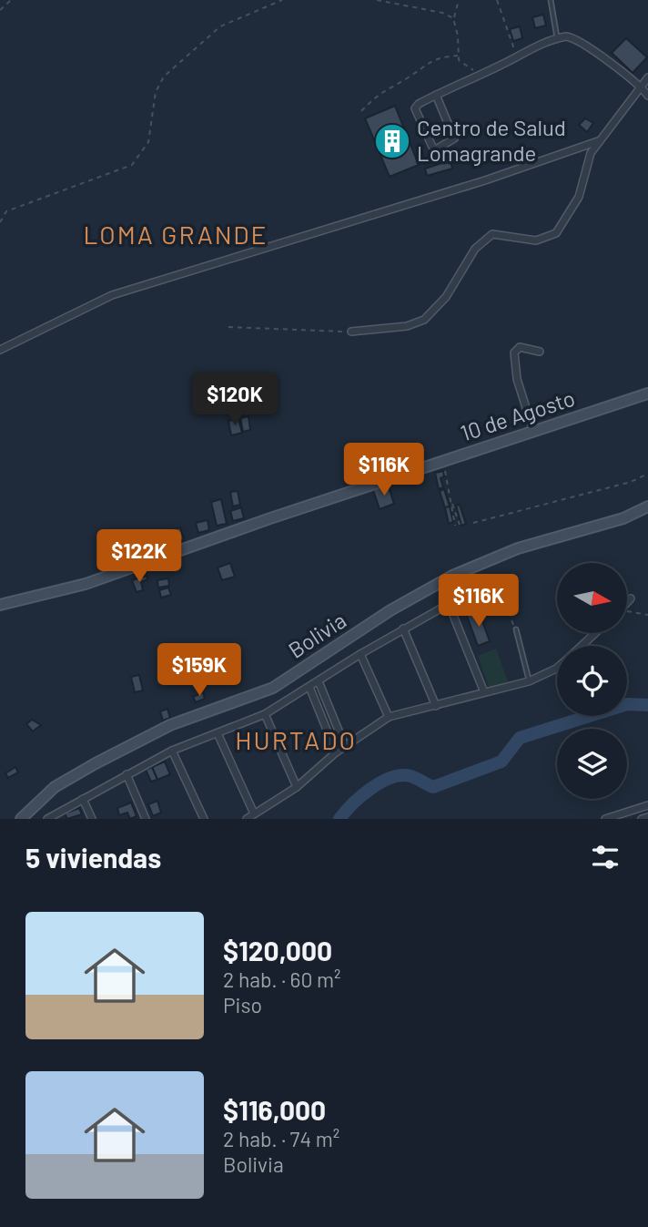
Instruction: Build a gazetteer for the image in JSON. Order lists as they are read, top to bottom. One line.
{"streets":{"street":["10 de Agosto","Bolivia"]},"districts":["LOMA GRANDE","HURTADO"],"places":{"building":["Centro de Salud Lomagrande"]},"north":"right","page":{"price":["$120K","$116K","$122K","$116K","$159K"],"heading":"5 viviendas","list":[{"name":"$120,000","note":"2 hab. · 60 m² · Piso"},{"name":"$116,000","note":"2 hab. · 74 m² · Bolivia"}]}}
